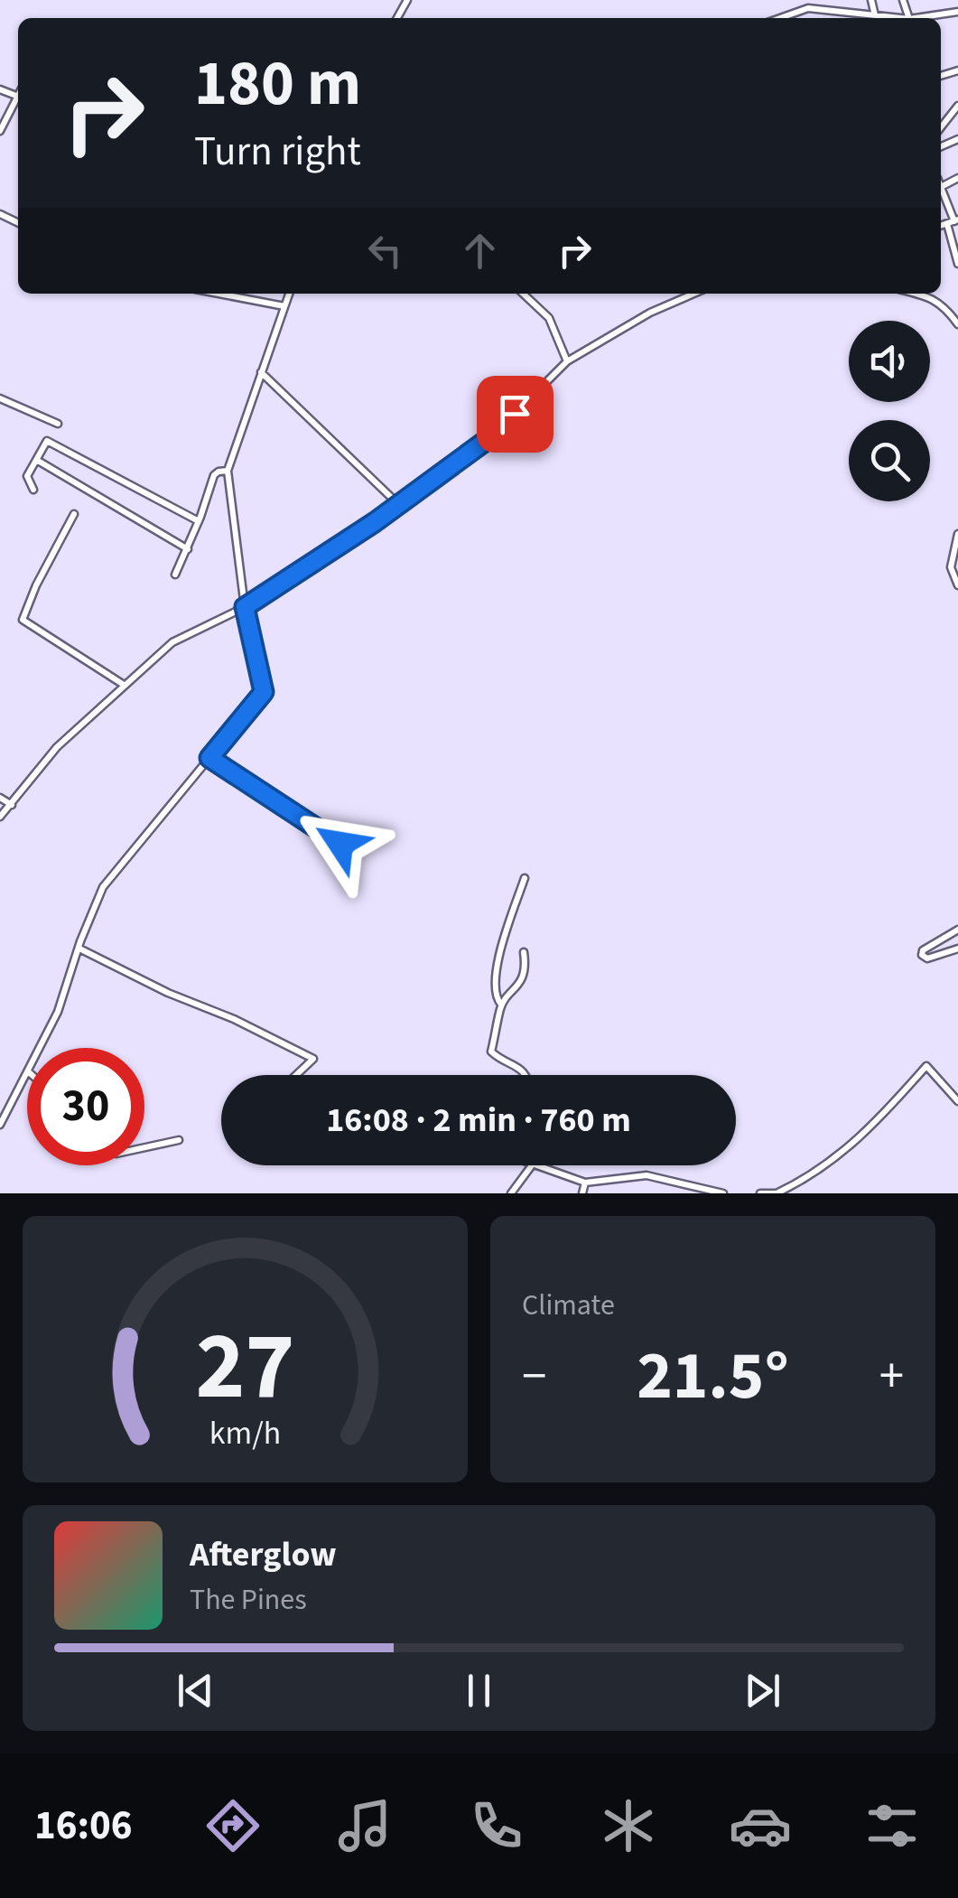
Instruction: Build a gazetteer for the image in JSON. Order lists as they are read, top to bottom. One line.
{"page":{"turn":["180 m","Turn right"],"limit":"30","trip":"16:08 · 2 min · 760 m","tile":"Climate","heat":["−","21.5°","+"],"song":["Afterglow","The Pines"],"tabs":"16:06","gauge":["27","km/h"]}}
